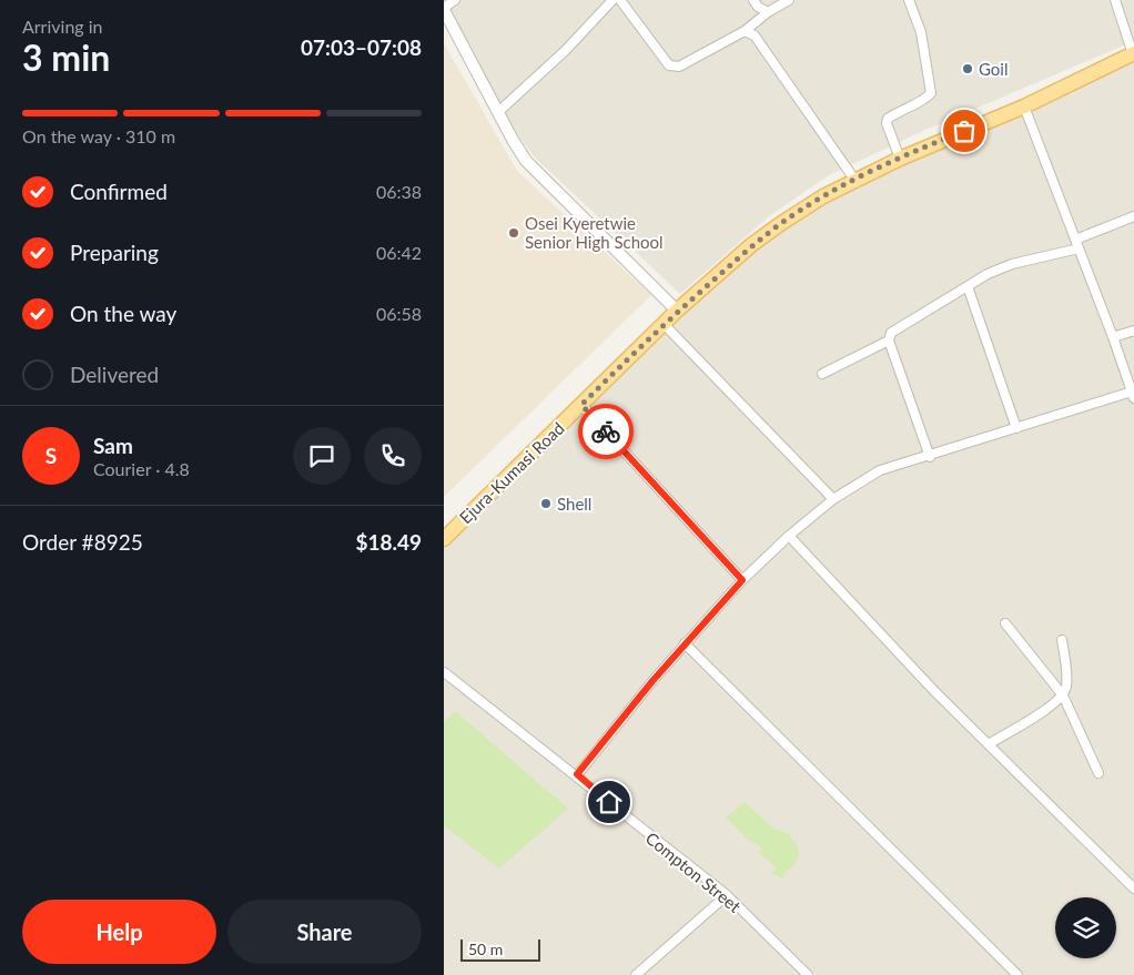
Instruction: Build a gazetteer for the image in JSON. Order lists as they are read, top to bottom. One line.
{"streets":{"main road":["Ejura-Kumasi Road"],"street":["Compton Street"]},"places":["Goil","Osei Kyeretwie Senior High School","Shell"],"scale_bar":"50 m","page":{"heading":["3 min","Arriving in","07:03–07:08"],"panel":["Sam","Courier · 4.8","Order #8925","$18.49"],"bar":"On the way · 310 m","list":[["Confirmed","06:38"],["Preparing","06:42"],["On the way","06:58"],"Delivered"],"round":"S","buttons":["Help","Share"],"scale":"50 m"}}
